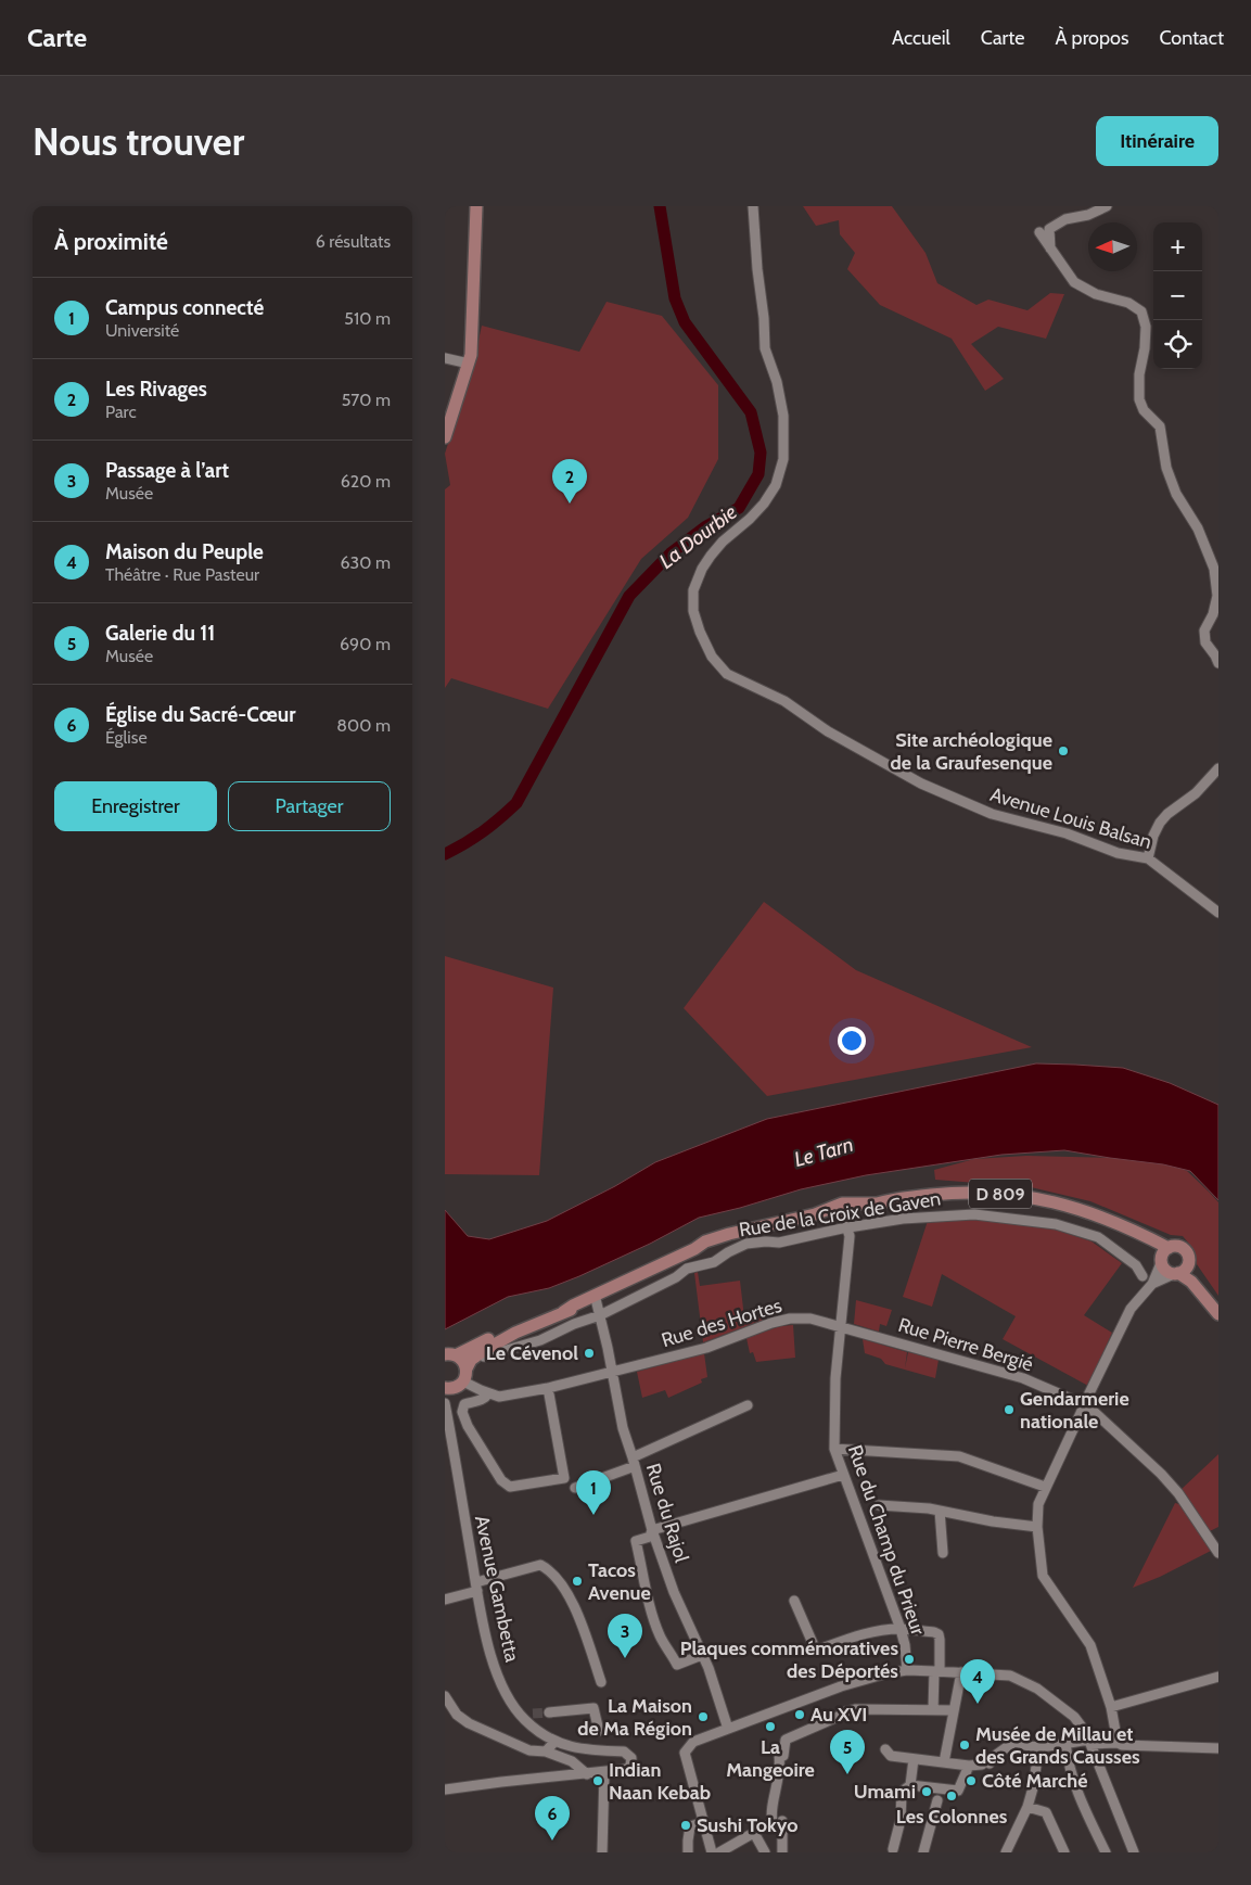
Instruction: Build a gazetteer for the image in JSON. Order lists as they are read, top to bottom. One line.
{"streets":{"main road":["D 809"],"street":["Avenue Louis Balsan","Rue de la Croix de Gaven","Rue des Hortes","Rue Pierre Bergié","Rue du Rajol","Rue du Champ du Prieur","Avenue Gambetta"]},"crossings":[["D 809","Rue de la Croix de Gaven"],["D 809","Rue du Rajol"],["D 809","Rue du Champ du Prieur"],["Rue de la Croix de Gaven","Rue du Rajol"],["Rue de la Croix de Gaven","Rue du Champ du Prieur"],["Rue des Hortes","Rue Pierre Bergié"],["Rue des Hortes","Rue du Rajol"],["Rue des Hortes","Rue du Champ du Prieur"],["Rue Pierre Bergié","Rue du Champ du Prieur"]],"water":["La Dourbie","Le Tarn"],"places":["Site archéologique de la Graufesenque","Le Cévenol","Gendarmerie nationale","Tacos Avenue","Plaques commémoratives des Déportés","Au XVI","La Maison de Ma Région","La Mangeoire","Musée de Millau et des Grands Causses","Indian Naan Kebab","Côté Marché","Umami","Les Colonnes","Sushi Tokyo"],"north":"left","page":{"header":"Carte","nav":["Accueil","Carte","À propos","Contact"],"buttons":["Itinéraire",["Enregistrer","Partager"]],"title":"Nous trouver","heading":["À proximité","6 résultats"],"map_buttons":["+","−"],"list":[{"mark":"1","name":"Campus connecté","note":"Université","value":"510 m"},{"mark":"2","name":"Les Rivages","note":"Parc","value":"570 m"},{"mark":"3","name":"Passage à l’art","note":"Musée","value":"620 m"},{"mark":"4","name":"Maison du Peuple","note":"Théâtre · Rue Pasteur","value":"630 m"},{"mark":"5","name":"Galerie du 11","note":"Musée","value":"690 m"},{"mark":"6","name":"Église du Sacré-Cœur","note":"Église","value":"800 m"}],"pins":["2","1","3","4","5","6"]}}
